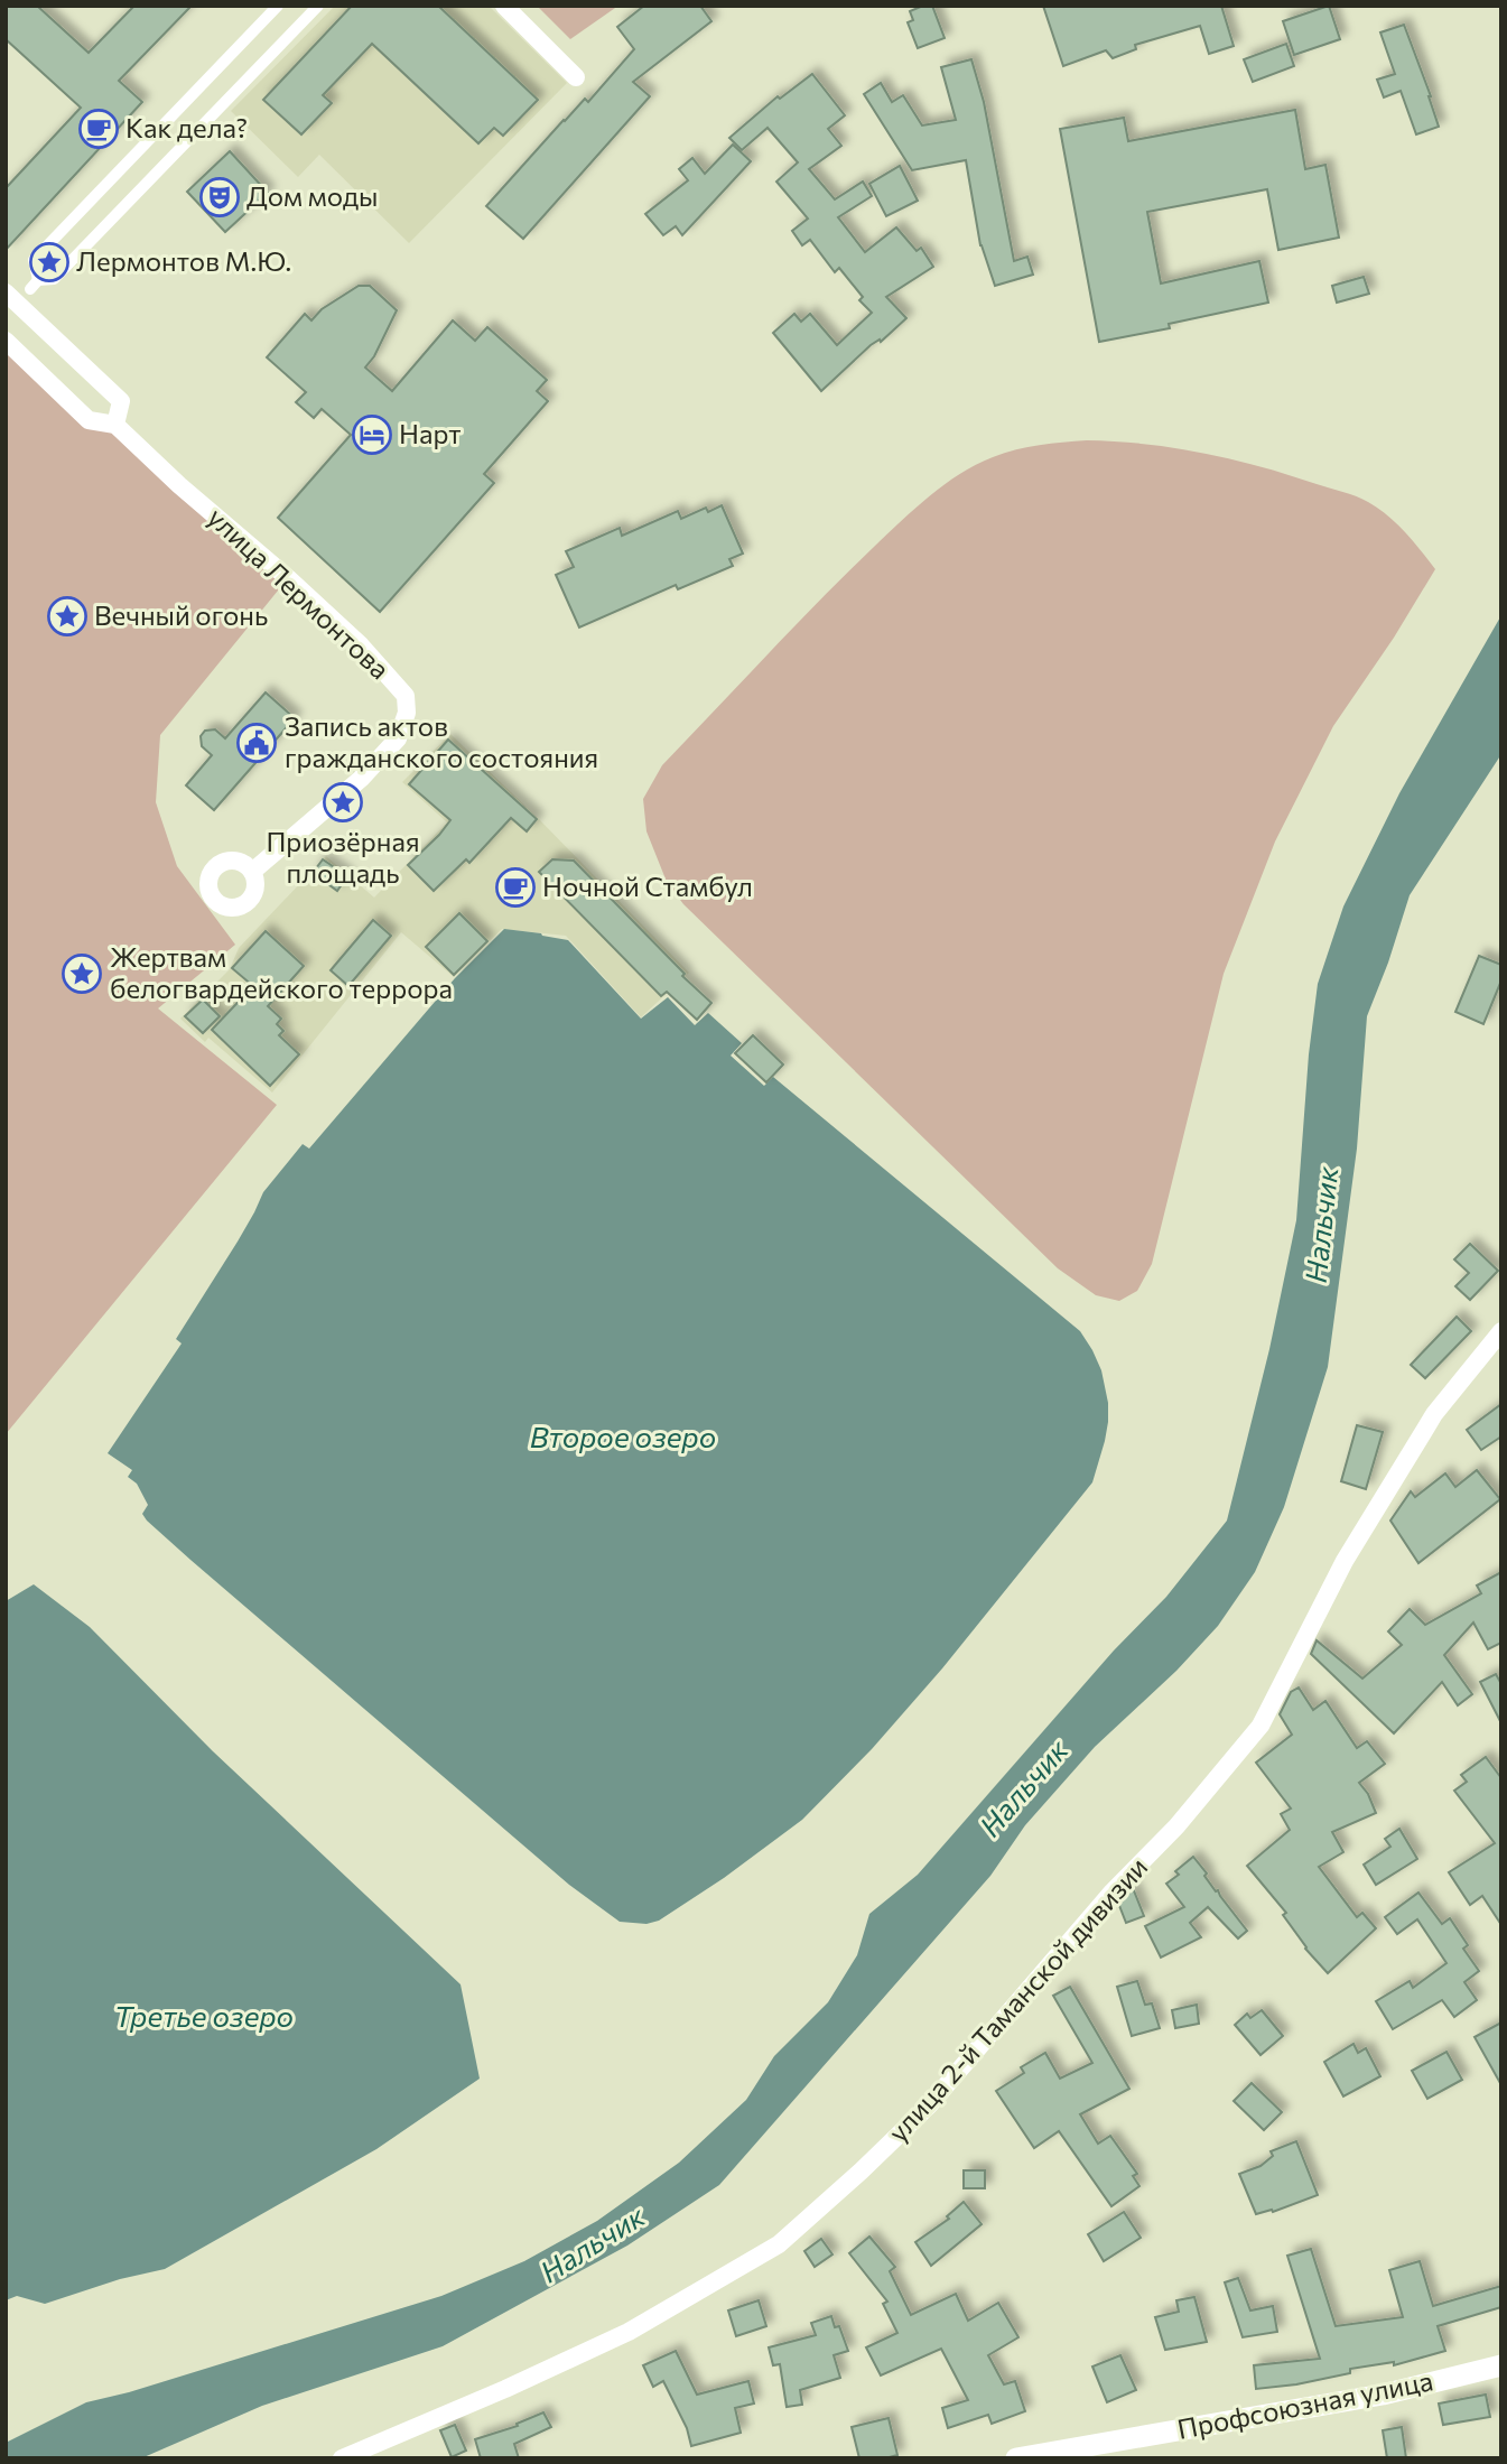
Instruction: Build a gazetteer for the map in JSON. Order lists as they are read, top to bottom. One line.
{"streets":{"street":["улица Лермонтова","улица 2-й Таманской дивизии","Профсоюзная улица"]},"water":["Нальчик","Второе озеро","Третье озеро"],"places":{"cafe":["Как дела?","Ночной Стамбул"],"theatre":["Дом моды"],"place":["Лермонтов М.Ю.","Вечный огонь","Приозёрная площадь","Жертвам белогвардейского террора"],"hotel":["Нарт"],"public building":["Запись актов гражданского состояния"]}}
